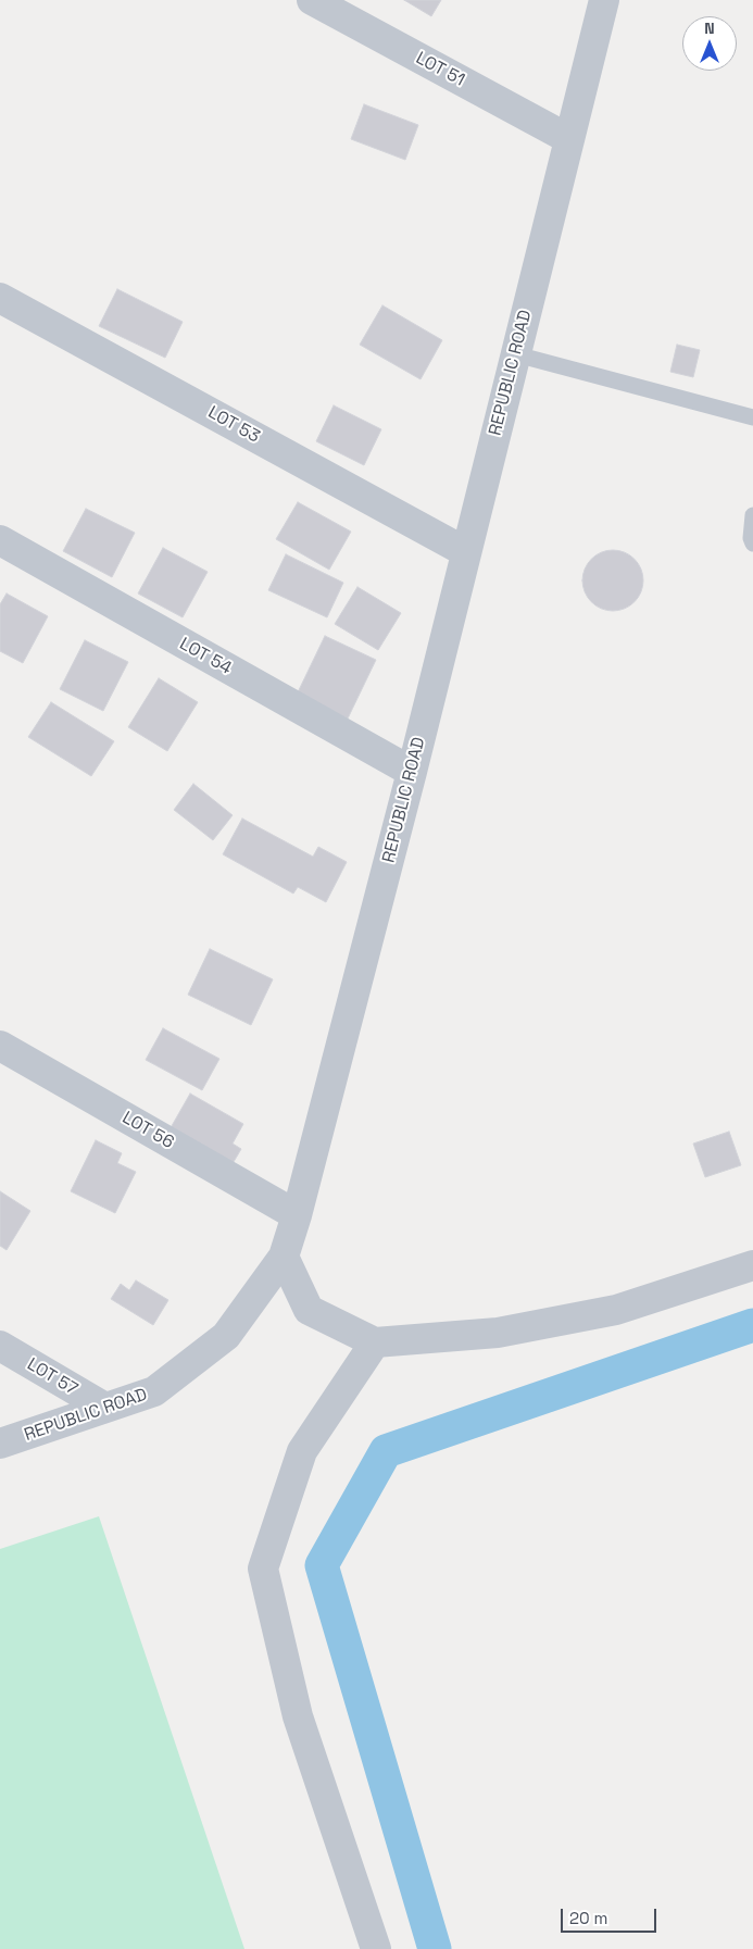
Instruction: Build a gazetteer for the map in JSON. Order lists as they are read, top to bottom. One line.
{"streets":{"street":["LOT 51","REPUBLIC ROAD","LOT 53","LOT 54","LOT 56","LOT 57"]},"crossings":[["LOT 51","REPUBLIC ROAD"],["REPUBLIC ROAD","LOT 53"],["REPUBLIC ROAD","LOT 54"],["REPUBLIC ROAD","LOT 56"],["REPUBLIC ROAD","LOT 57"]],"scale_bar":"20 m","north":"top"}
